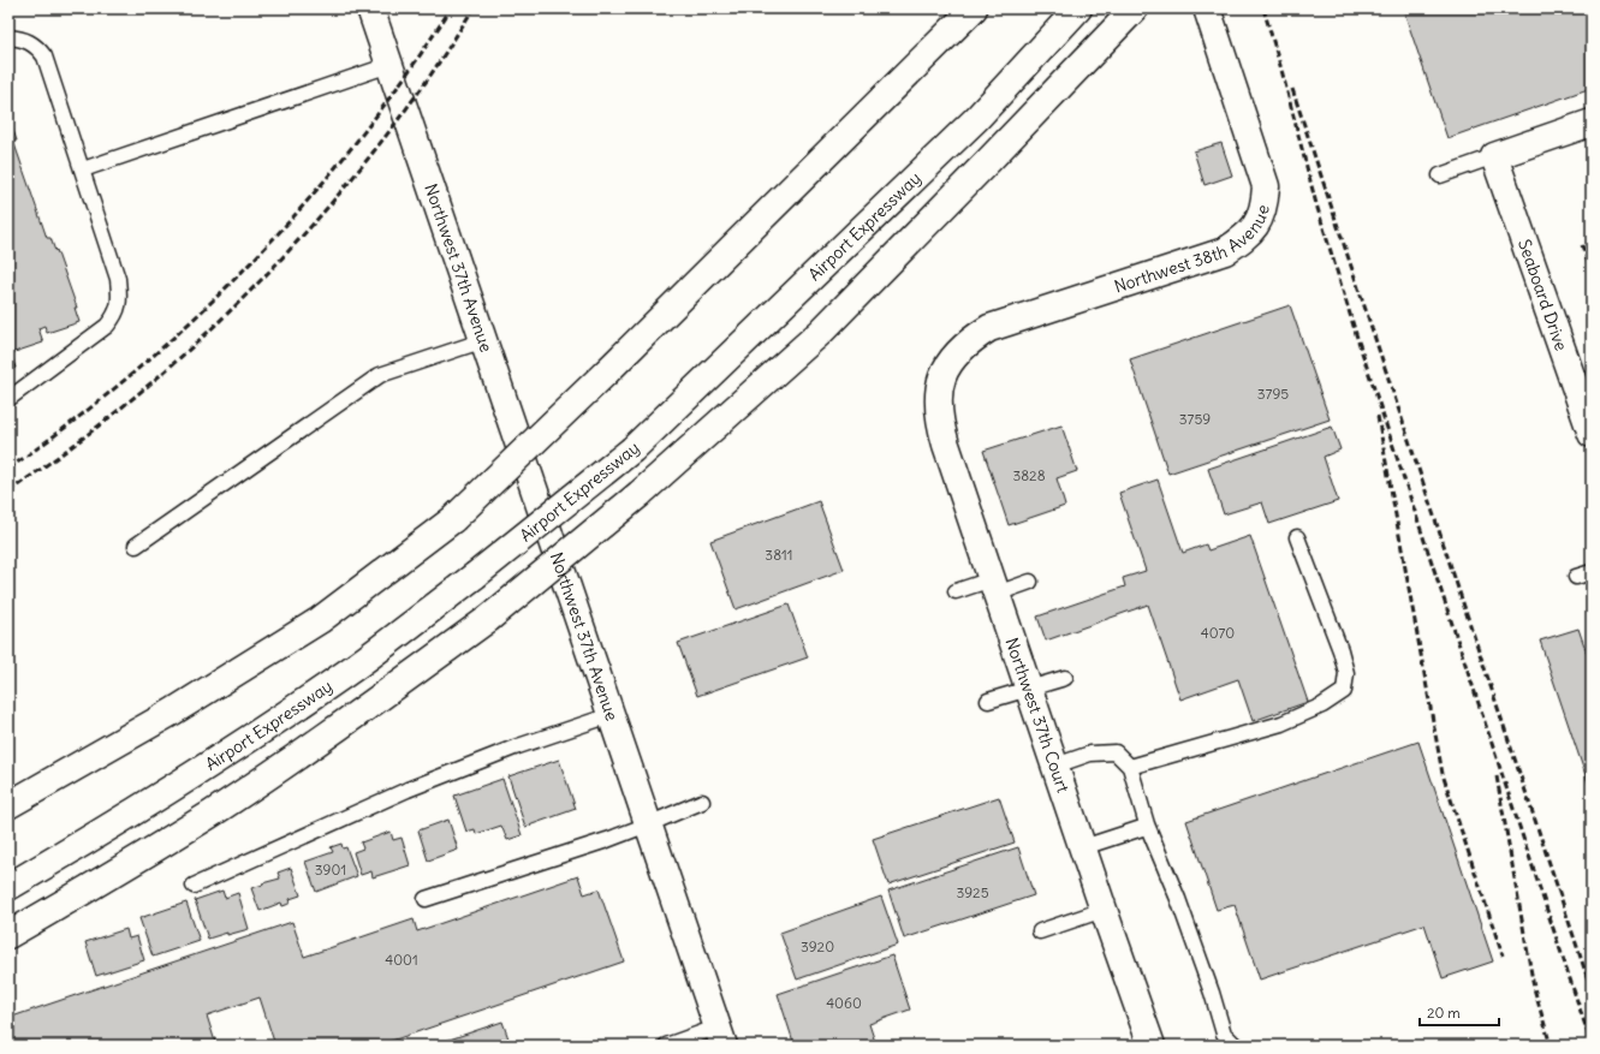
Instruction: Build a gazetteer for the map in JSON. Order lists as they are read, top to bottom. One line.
{"streets":{"main road":["Airport Expressway","Northwest 38th Avenue","Northwest 37th Avenue","Seaboard Drive","Northwest 37th Court"]},"crossings":[["Northwest 38th Avenue","Northwest 37th Court"]],"house_numbers":["3795","3759","3828","3811","4070","3901","3925","3920","4001","4060"],"scale_bar":"20 m"}
